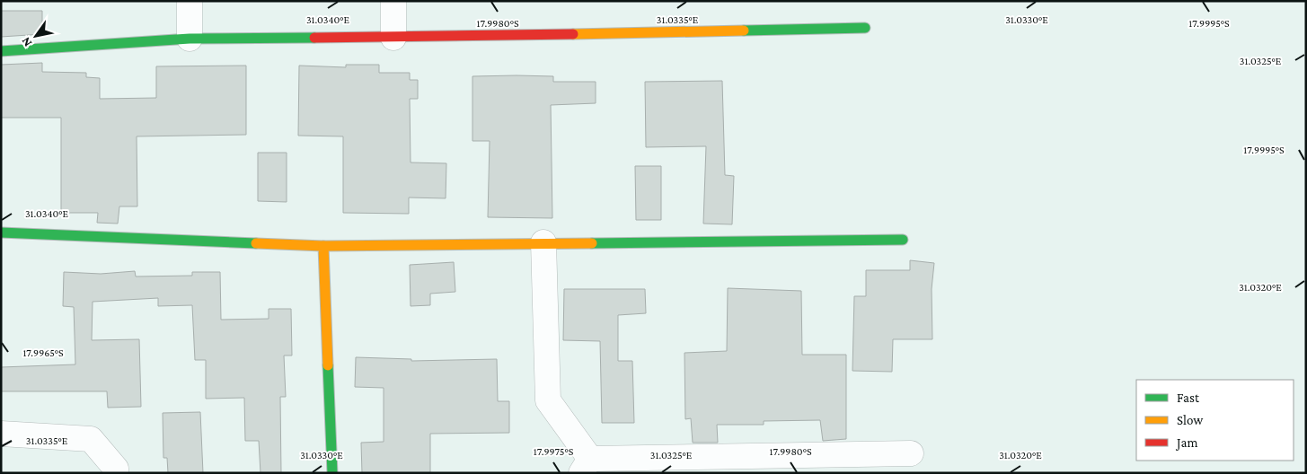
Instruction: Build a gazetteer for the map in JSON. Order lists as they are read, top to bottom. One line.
{"legend":["Fast","Slow","Jam"],"north":"bottom left","coordinates":["31.0340°E","31.0335°E","31.0330°E","17.9980°S","17.9995°S","31.0325°E","31.0320°E","17.9965°S","17.9975°S"]}
